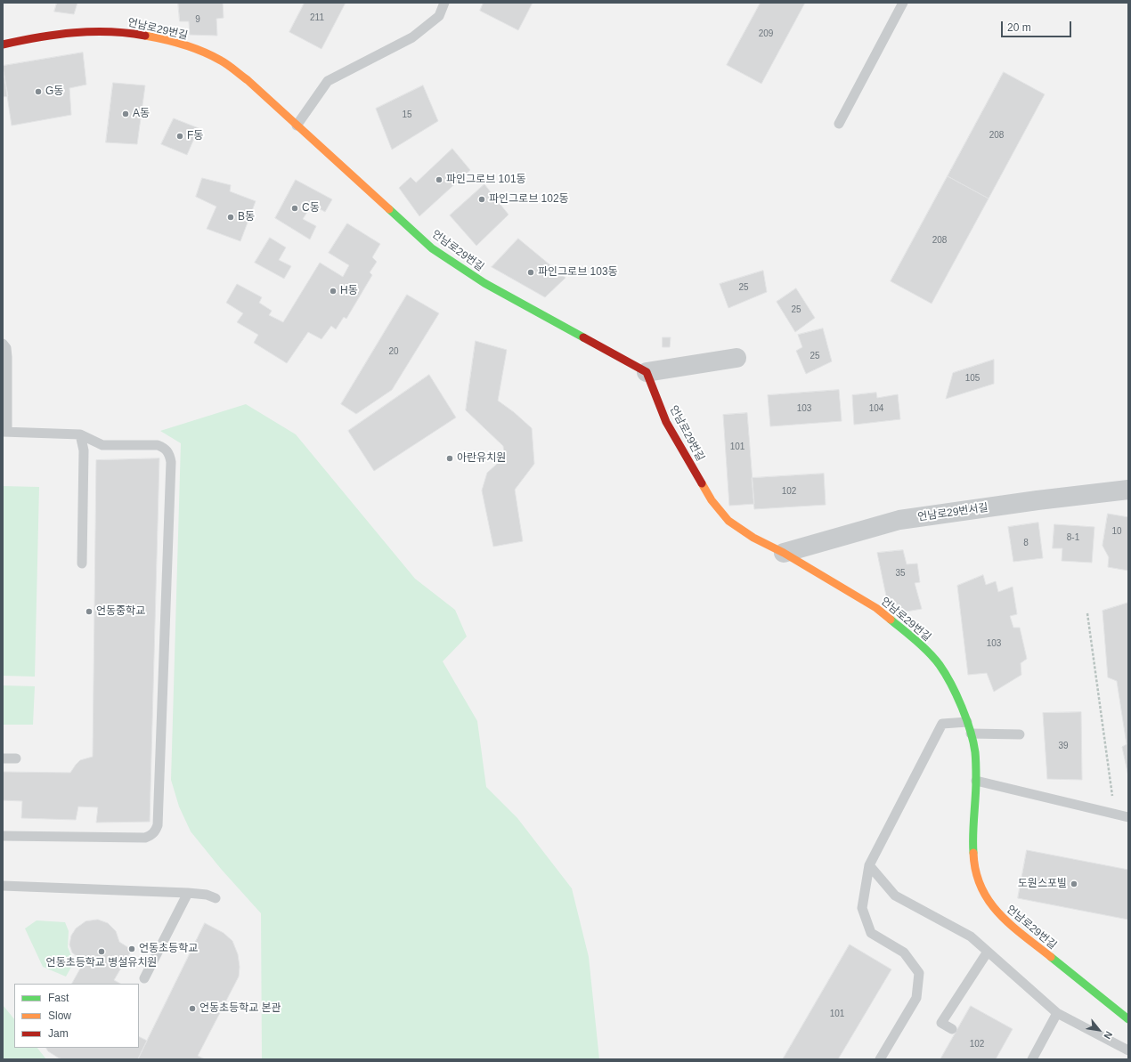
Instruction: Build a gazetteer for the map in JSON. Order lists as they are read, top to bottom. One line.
{"streets":{"street":["언남로29번길","언남로29번서길"]},"crossings":[["언남로29번길","언남로29번서길"]],"places":["G동","A동","F동","파인그로브 101동","파인그로브 102동","C동","B동","파인그로브 103동","H동","아란유치원","언동중학교","도원스포빌","언동초등학교","언동초등학교 병설유치원","언동초등학교 본관"],"house_numbers":["211","9","209","15","208","208","25","25","20","25","105","103","104","101","102","10","8-1","8","35","103","39","101","102"],"legend":["Fast","Slow","Jam"],"scale_bar":"20 m","north":"bottom right"}
